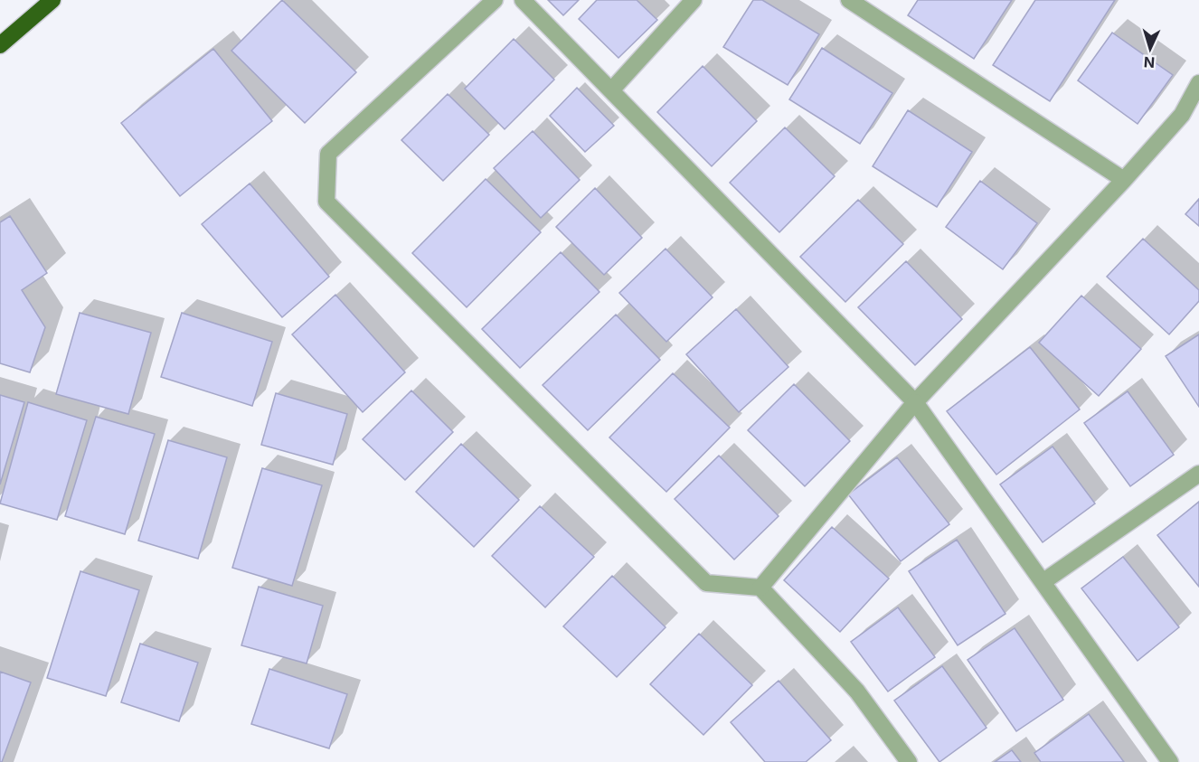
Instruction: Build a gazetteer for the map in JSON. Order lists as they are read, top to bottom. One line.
{"north":"bottom"}
